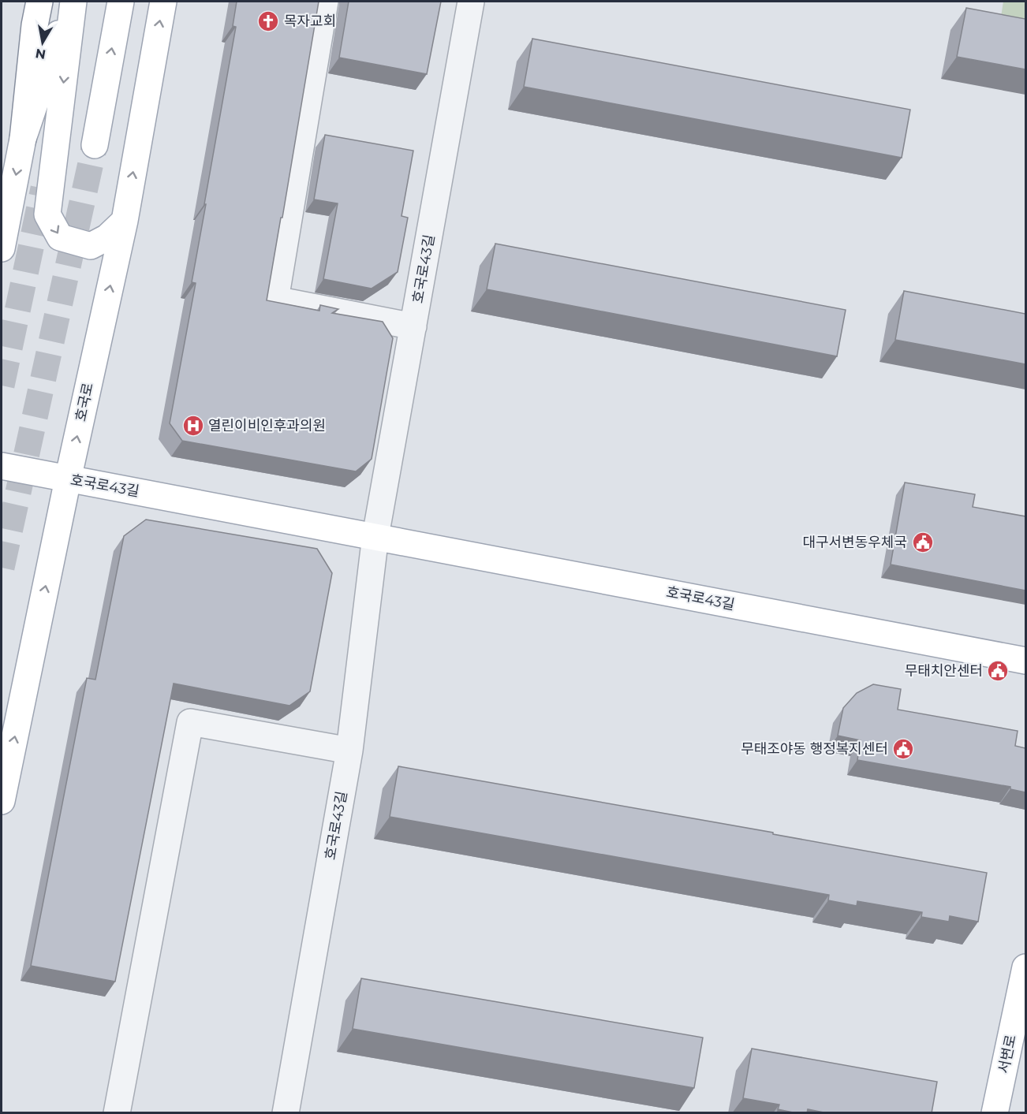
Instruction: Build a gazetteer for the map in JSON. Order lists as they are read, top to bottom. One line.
{"streets":{"main road":["호국로43길","호국로","서변로"]},"crossings":[["호국로43길","호국로"]],"places":{"church":["목자교회"],"hospital":["열린이비인후과의원"],"public building":["대구서변동우체국","무태치안센터","무태조야동 행정복지센터"]},"north":"bottom"}
